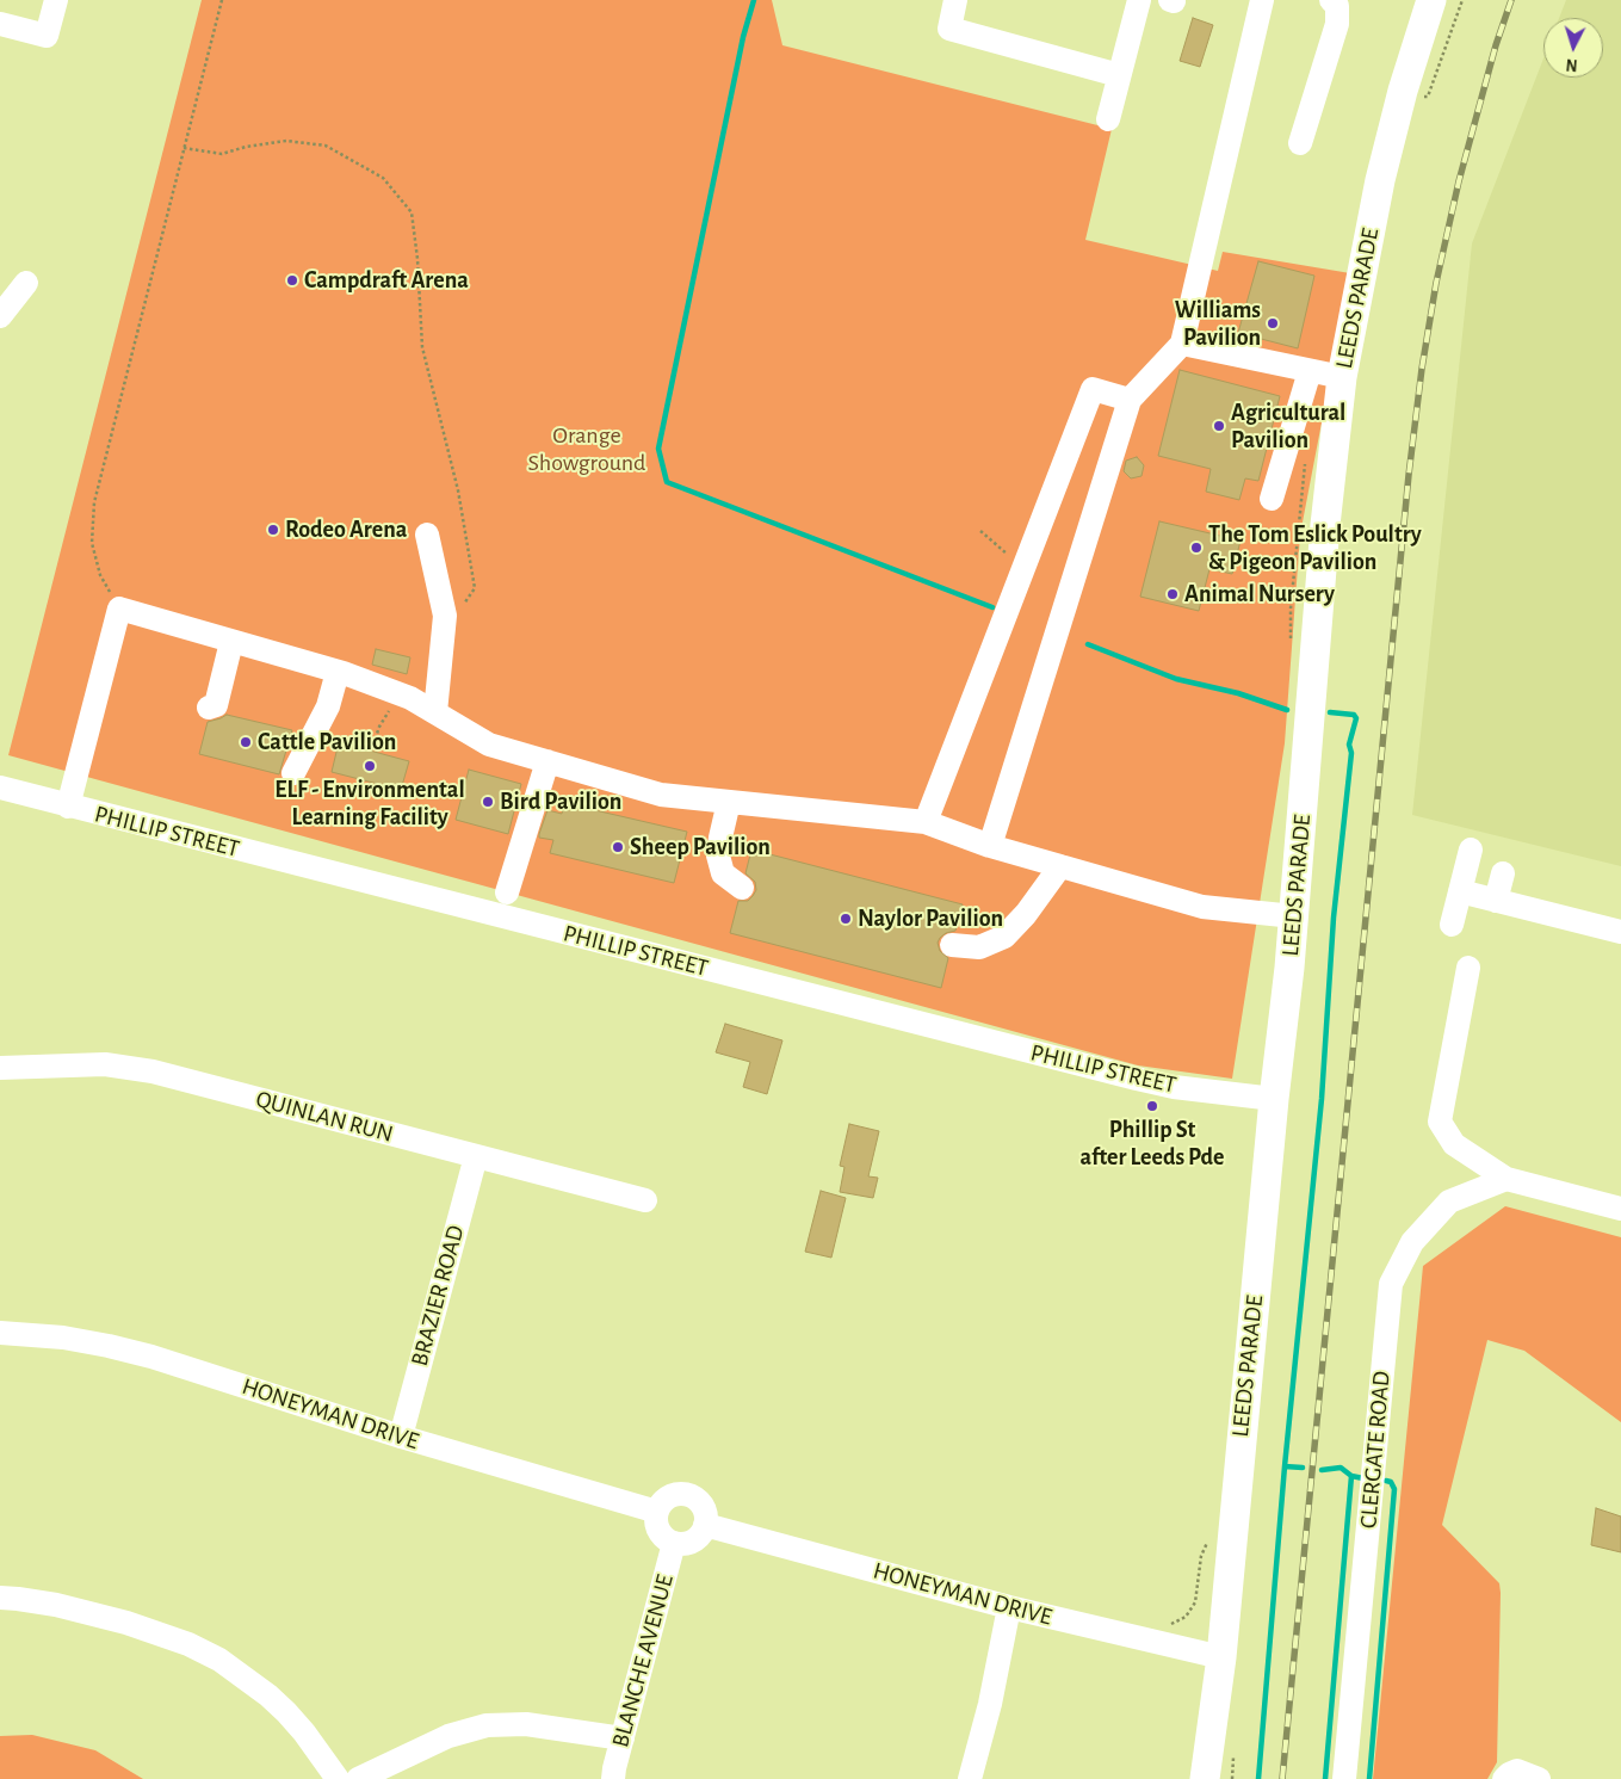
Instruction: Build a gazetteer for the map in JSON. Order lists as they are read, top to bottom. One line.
{"streets":{"main road":["LEEDS PARADE"],"street":["PHILLIP STREET","QUINLAN RUN","BRAZIER ROAD","HONEYMAN DRIVE","CLERGATE ROAD","BLANCHE AVENUE"]},"crossings":[["LEEDS PARADE","PHILLIP STREET"],["LEEDS PARADE","HONEYMAN DRIVE"],["QUINLAN RUN","BRAZIER ROAD"],["BRAZIER ROAD","HONEYMAN DRIVE"],["HONEYMAN DRIVE","BLANCHE AVENUE"]],"parks":["Orange Showground"],"places":["Campdraft Arena","Williams Pavilion","Agricultural Pavilion","Rodeo Arena","The Tom Eslick Poultry & Pigeon Pavilion","Animal Nursery","Cattle Pavilion","ELF - Environmental Learning Facility","Bird Pavilion","Sheep Pavilion","Naylor Pavilion","Phillip St after Leeds Pde"],"north":"bottom"}
